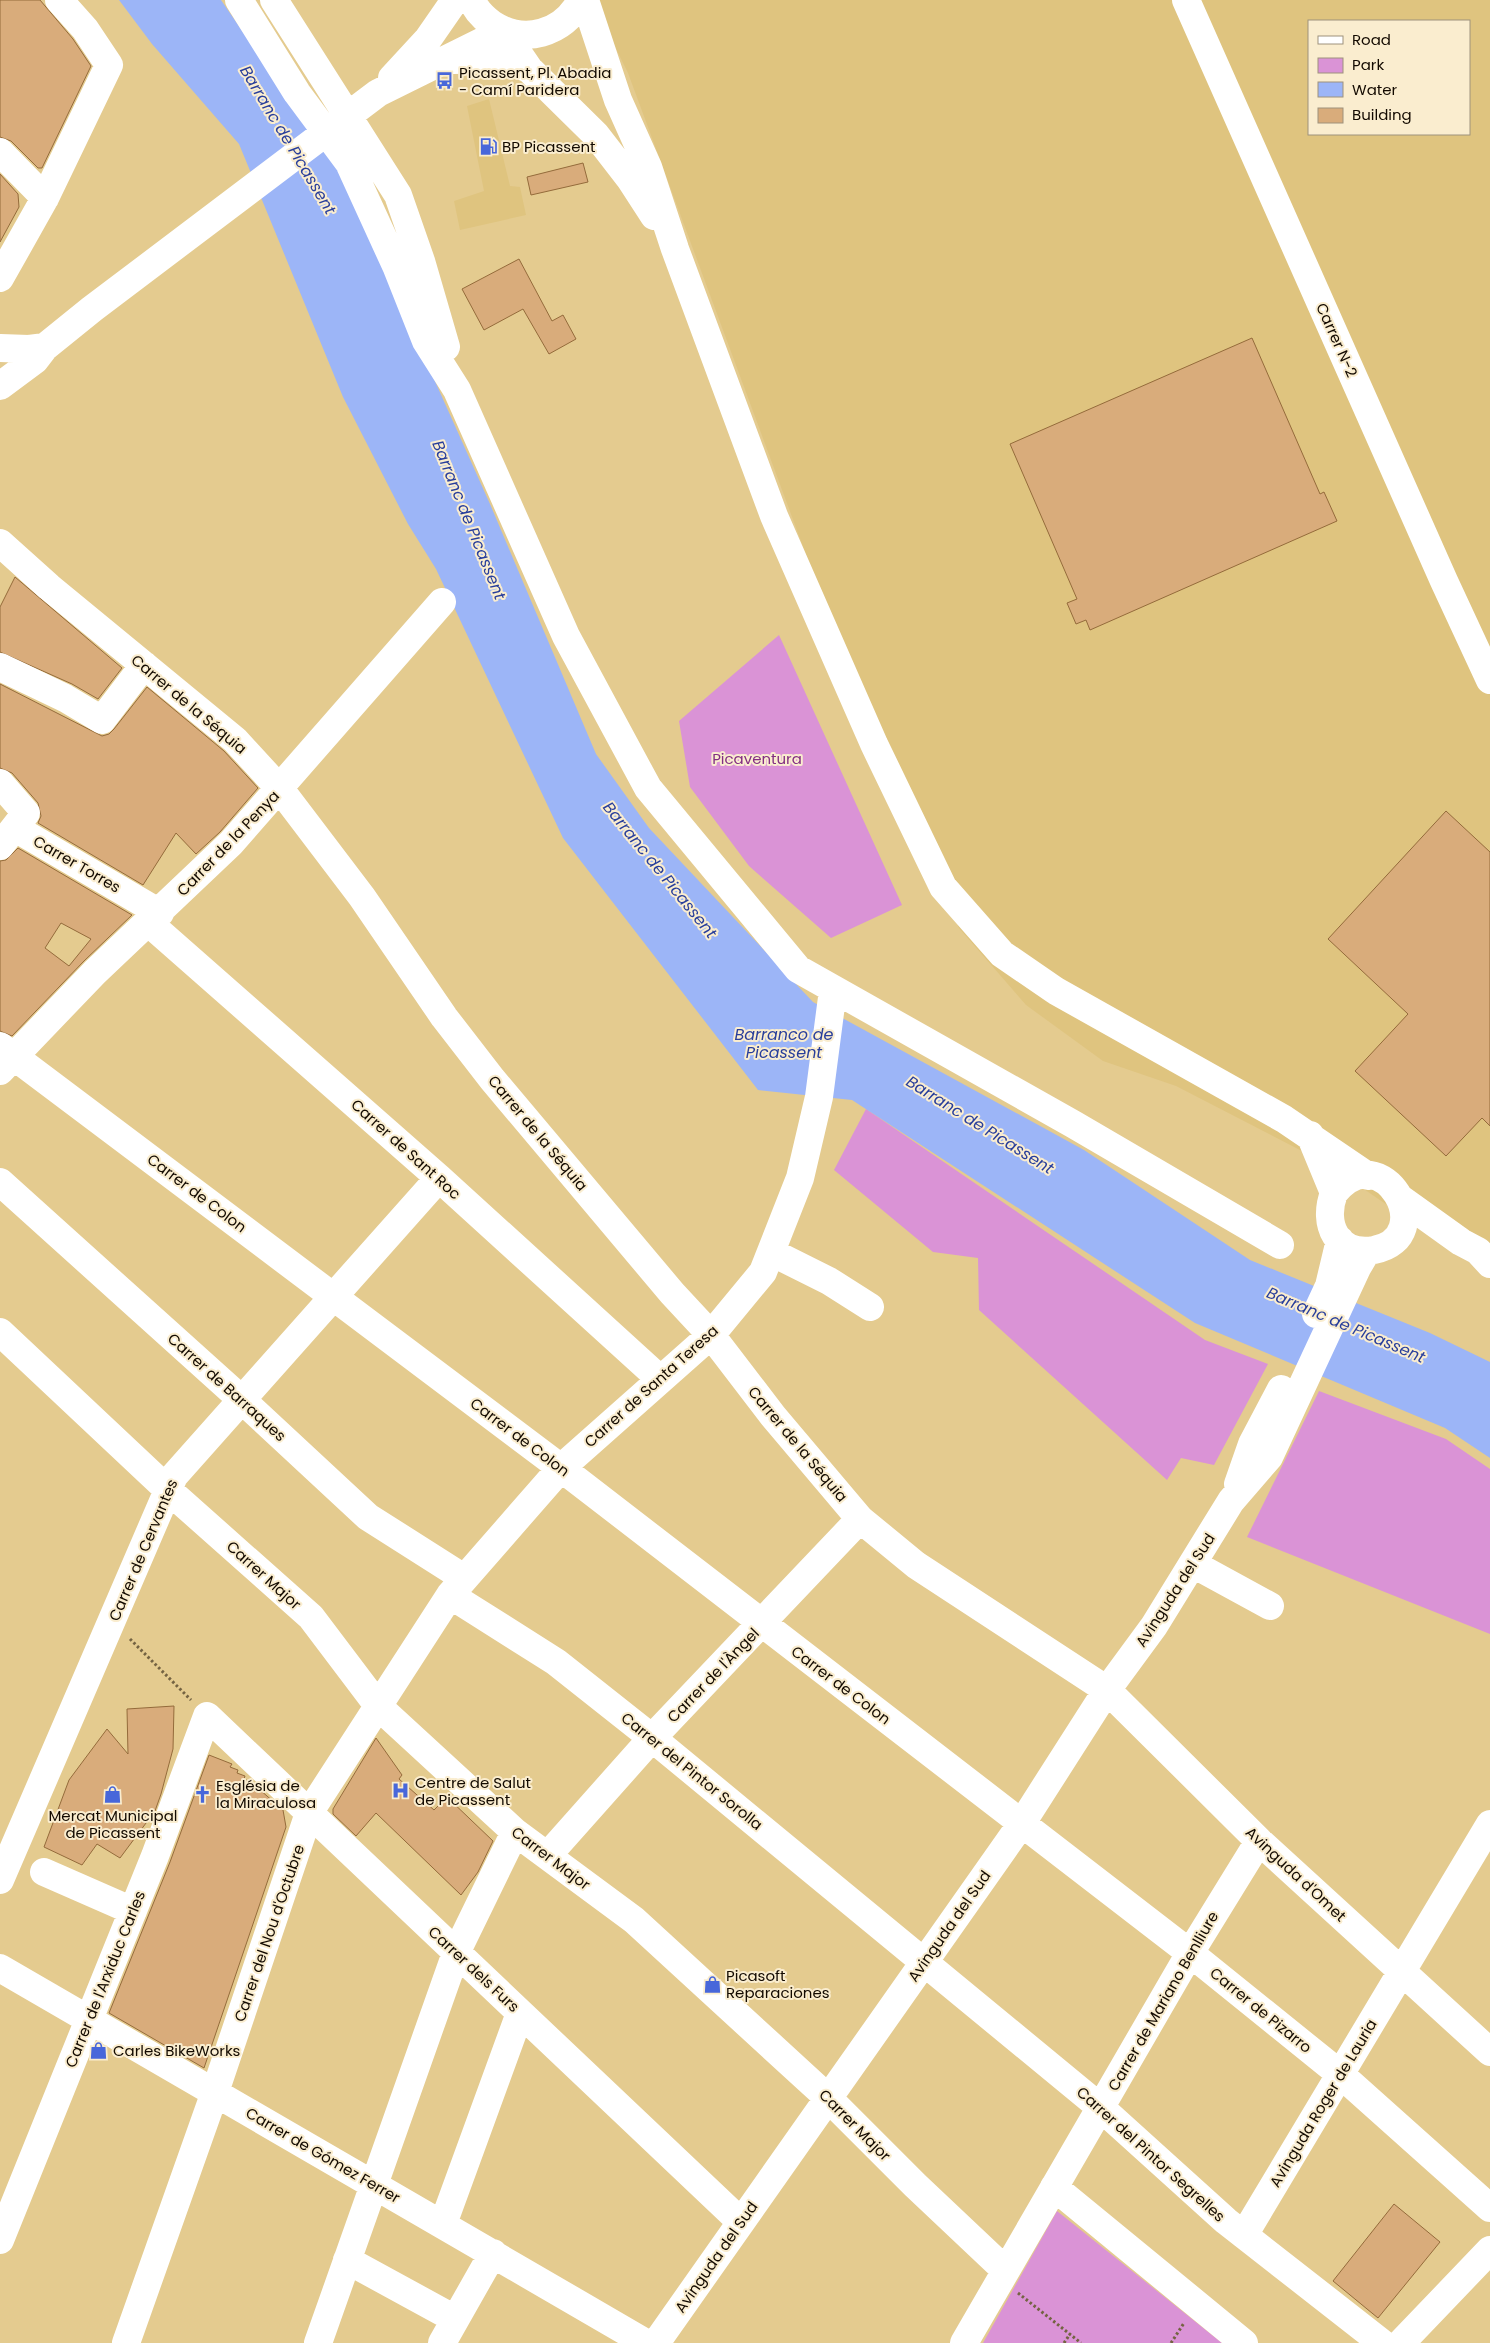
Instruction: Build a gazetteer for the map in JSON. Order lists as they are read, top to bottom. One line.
{"streets":{"street":["Carrer N-2","Carrer de la Séquia","Carrer de la Penya","Carrer Torres","Carrer de Sant Roc","Carrer de Colon","Carrer de Santa Teresa","Carrer de Barraques","Carrer de Cervantes","Carrer Major","Avinguda del Sud","Carrer de l'Àngel","Carrer del Pintor Sorolla","Avinguda d'Omet","Carrer del Nou d'Octubre","Carrer dels Furs","Carrer de l'Arxiduc Carles","Carrer de Mariano Benlliure","Carrer de Pizarro","Avinguda Roger de Lauria","Carrer del Pintor Segrelles","Carrer de Gómez Ferrer"]},"crossings":[["Carrer de la Séquia","Carrer de la Penya"],["Carrer de la Séquia","Carrer de Santa Teresa"],["Carrer de la Séquia","Avinguda del Sud"],["Carrer de la Séquia","Carrer de l'Àngel"],["Carrer de la Séquia","Avinguda d'Omet"],["Carrer de la Penya","Carrer Torres"],["Carrer de la Penya","Carrer de Sant Roc"],["Carrer de la Penya","Carrer de Colon"],["Carrer Torres","Carrer de Sant Roc"],["Carrer de Sant Roc","Carrer de Santa Teresa"],["Carrer de Sant Roc","Carrer de Cervantes"],["Carrer de Colon","Carrer de Santa Teresa"],["Carrer de Colon","Carrer de Cervantes"],["Carrer de Colon","Avinguda del Sud"],["Carrer de Colon","Carrer de l'Àngel"],["Carrer de Colon","Carrer de Pizarro"],["Carrer de Santa Teresa","Carrer de Barraques"],["Carrer de Santa Teresa","Carrer Major"],["Carrer de Santa Teresa","Carrer del Pintor Sorolla"],["Carrer de Santa Teresa","Carrer del Nou d'Octubre"],["Carrer de Barraques","Carrer de Cervantes"],["Carrer de Barraques","Carrer del Pintor Sorolla"],["Carrer de Cervantes","Carrer Major"],["Carrer Major","Avinguda del Sud"],["Carrer Major","Carrer de l'Àngel"],["Carrer Major","Carrer del Nou d'Octubre"],["Carrer Major","Carrer de Mariano Benlliure"],["Avinguda del Sud","Carrer del Pintor Sorolla"],["Avinguda del Sud","Avinguda d'Omet"],["Avinguda del Sud","Carrer dels Furs"],["Avinguda del Sud","Carrer de Pizarro"],["Avinguda del Sud","Carrer del Pintor Segrelles"],["Carrer de l'Àngel","Carrer del Pintor Sorolla"],["Carrer del Pintor Sorolla","Carrer del Pintor Segrelles"],["Avinguda d'Omet","Carrer de Mariano Benlliure"],["Avinguda d'Omet","Avinguda Roger de Lauria"],["Carrer del Nou d'Octubre","Carrer dels Furs"],["Carrer del Nou d'Octubre","Carrer de Gómez Ferrer"],["Carrer dels Furs","Carrer de l'Arxiduc Carles"],["Carrer de l'Arxiduc Carles","Carrer de Gómez Ferrer"],["Carrer de Mariano Benlliure","Carrer de Pizarro"],["Carrer de Mariano Benlliure","Carrer del Pintor Segrelles"],["Carrer de Pizarro","Avinguda Roger de Lauria"],["Avinguda Roger de Lauria","Carrer del Pintor Segrelles"]],"water":["Barranc de Picassent","Barranco de Picassent"],"parks":["Picaventura"],"places":{"bus stop":["Picassent, Pl. Abadia - Camí Paridera"],"fuel station":["BP Picassent"],"hospital":["Centre de Salut de Picassent"],"shop":["Mercat Municipal de Picassent","Picasoft Reparaciones","Carles BikeWorks"],"church":["Església de la Miraculosa"]},"legend":["Road","Park","Water","Building"]}
